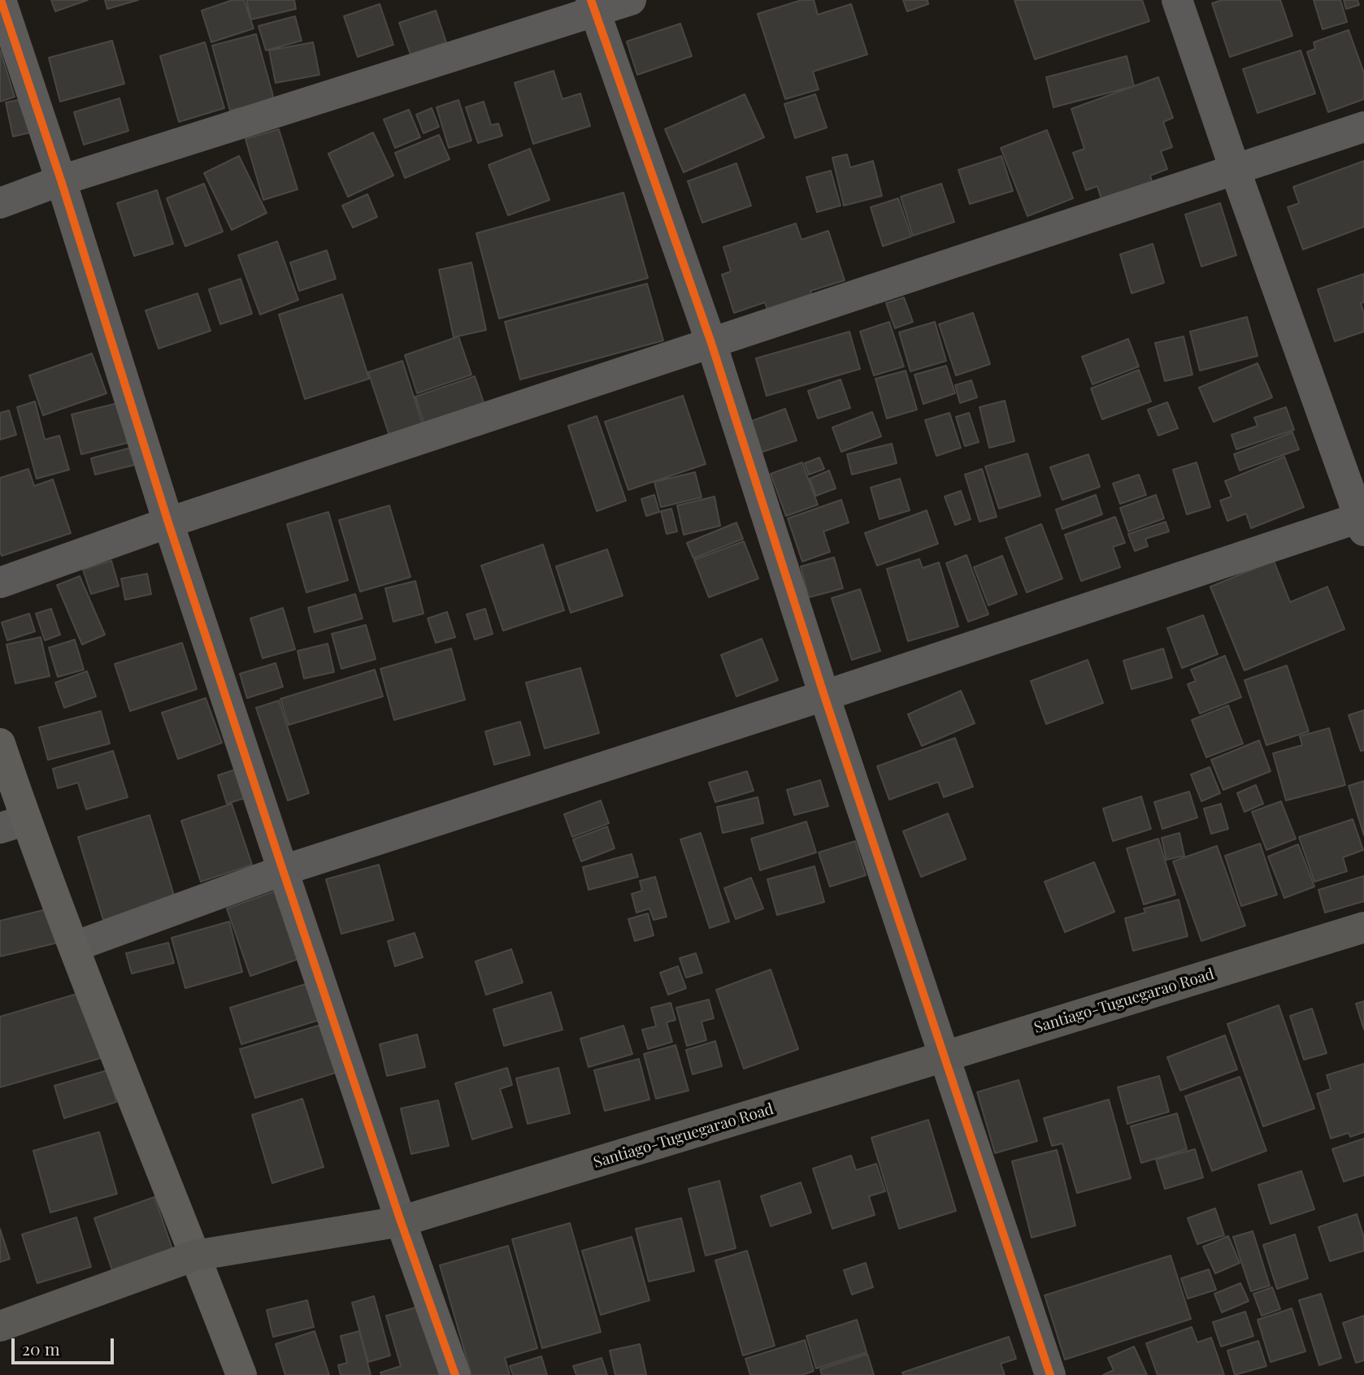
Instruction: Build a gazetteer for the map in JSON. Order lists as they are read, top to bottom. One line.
{"streets":{"highway":["Santiago-Tuguegarao Road"]},"scale_bar":"20 m"}
